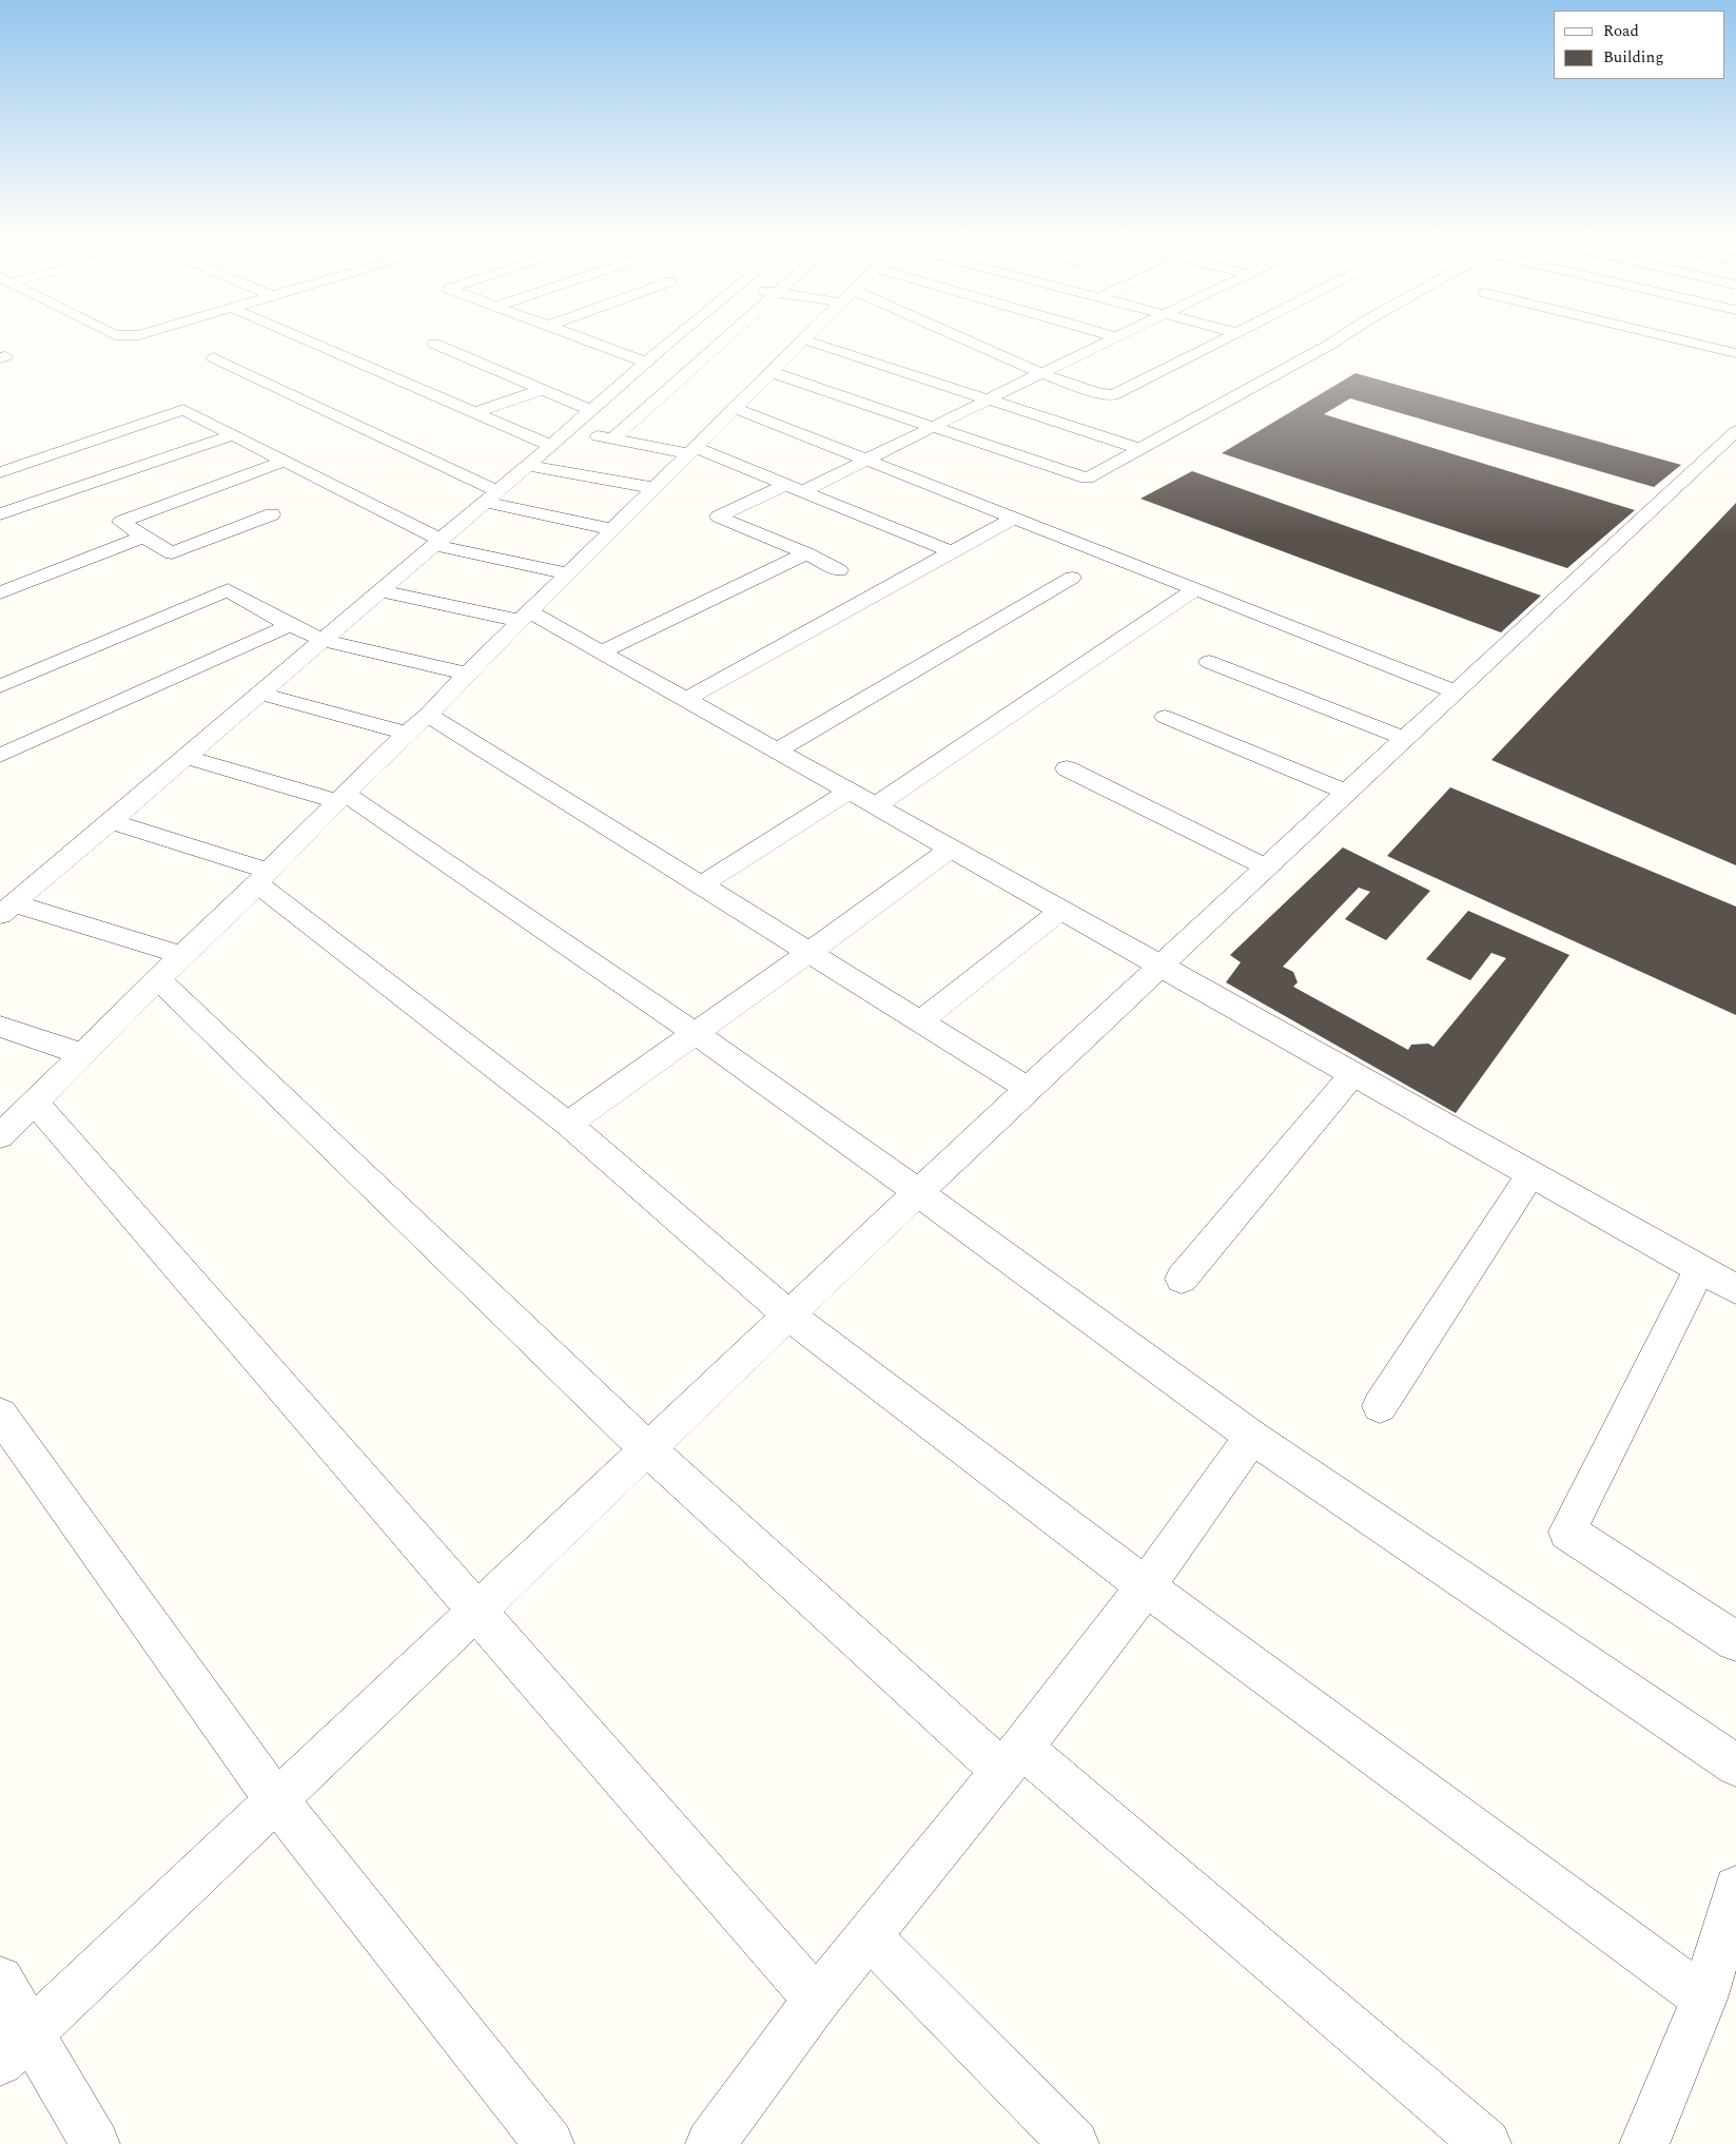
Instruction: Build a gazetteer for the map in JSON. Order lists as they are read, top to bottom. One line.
{"legend":["Road","Building"]}
